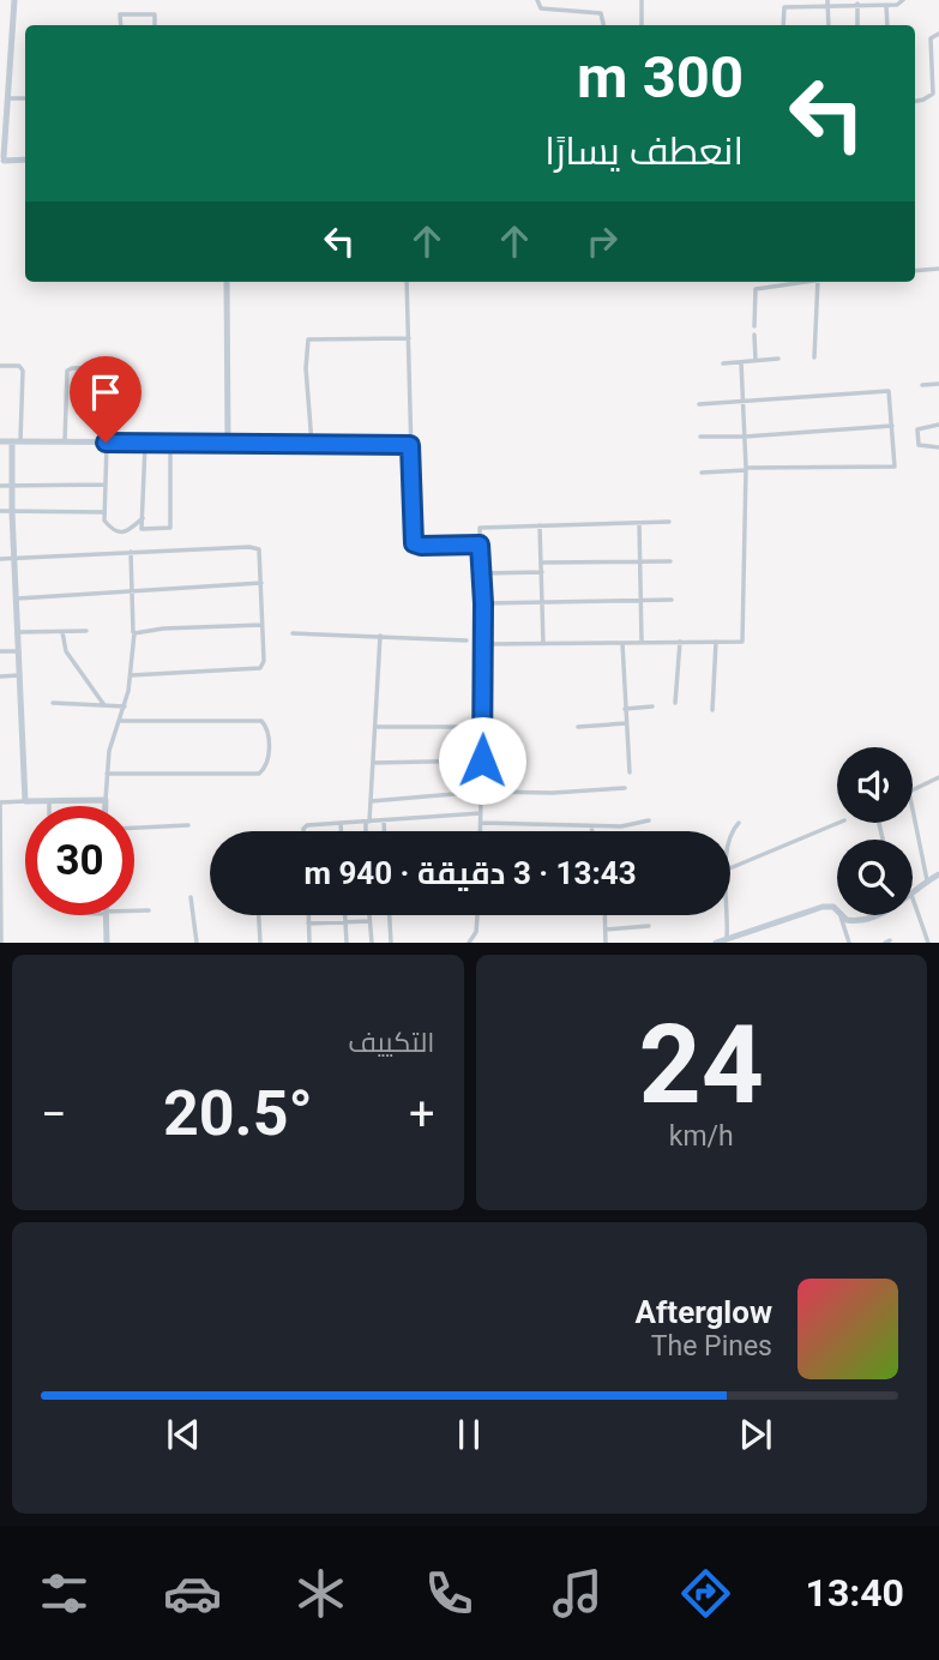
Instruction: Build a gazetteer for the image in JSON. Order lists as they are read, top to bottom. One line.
{"page":{"turn":["300 m","انعطف يسارًا"],"limit":"30","trip":"13:43 · 3 دقيقة · 940 m","tile":[["24","km/h"],"التكييف"],"heat":["−","20.5°","+"],"song":["Afterglow","The Pines"],"tabs":"13:40"}}
